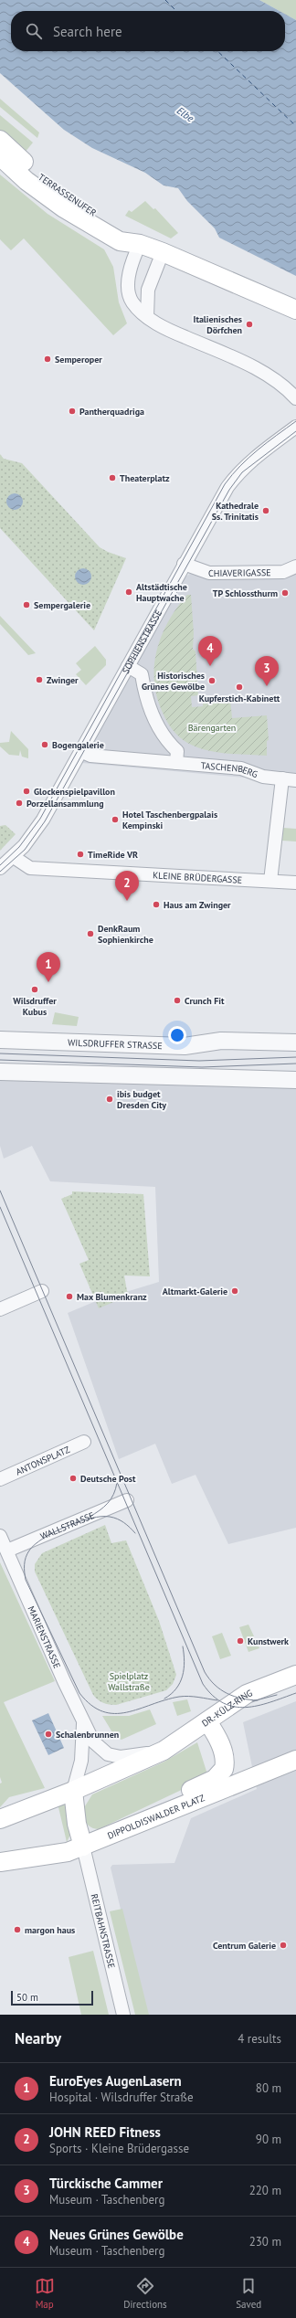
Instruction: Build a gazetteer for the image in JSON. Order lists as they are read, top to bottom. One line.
{"streets":{"main road":["TERRASSENUFER","DR.-KÜLZ-RING","DIPPOLDISWALDER PLATZ"],"street":["CHIAVERIGASSE","SOPHIENSTRASSE","TASCHENBERG","KLEINE BRÜDERGASSE","WILSDRUFFER STRASSE","ANTONSPLATZ","WALLSTRASSE","MARIENSTRASSE","REITBAHNSTRASSE"]},"crossings":[["CHIAVERIGASSE","SOPHIENSTRASSE"],["SOPHIENSTRASSE","TASCHENBERG"],["SOPHIENSTRASSE","KLEINE BRÜDERGASSE"],["WALLSTRASSE","MARIENSTRASSE"],["MARIENSTRASSE","DR.-KÜLZ-RING"],["DIPPOLDISWALDER PLATZ","REITBAHNSTRASSE"]],"water":["Elbe"],"parks":["Bärengarten","Spielplatz Wallstraße"],"places":["Italienisches Dörfchen","Semperoper","Pantherquadriga","Theaterplatz","Kathedrale Ss. Trinitatis","Altstädtische Hauptwache","TP Schlossthurm","Sempergalerie","Zwinger","Historisches Grünes Gewölbe","Kupferstich-Kabinett","Bogengalerie","Glockenspielpavillon","Porzellansammlung","Hotel Taschenbergpalais Kempinski","TimeRide VR","Haus am Zwinger","DenkRaum Sophienkirche","Wilsdruffer Kubus","Crunch Fit","ibis budget Dresden City","Altmarkt-Galerie","Max Blumenkranz","Deutsche Post","Kunstwerk","Schalenbrunnen","margon haus","Centrum Galerie"],"scale_bar":"50 m","page":{"search":"Search here","pins":["4","3","2","1"],"scale":"50 m","heading":["Nearby","4 results"],"list":[{"mark":"1","name":"EuroEyes AugenLasern","note":"Hospital · Wilsdruffer Straße","value":"80 m"},{"mark":"2","name":"JOHN REED Fitness","note":"Sports · Kleine Brüdergasse","value":"90 m"},{"mark":"3","name":"Türckische Cammer","note":"Museum · Taschenberg","value":"220 m"},{"mark":"4","name":"Neues Grünes Gewölbe","note":"Museum · Taschenberg","value":"230 m"}],"nav":["Map","Directions","Saved"]}}
